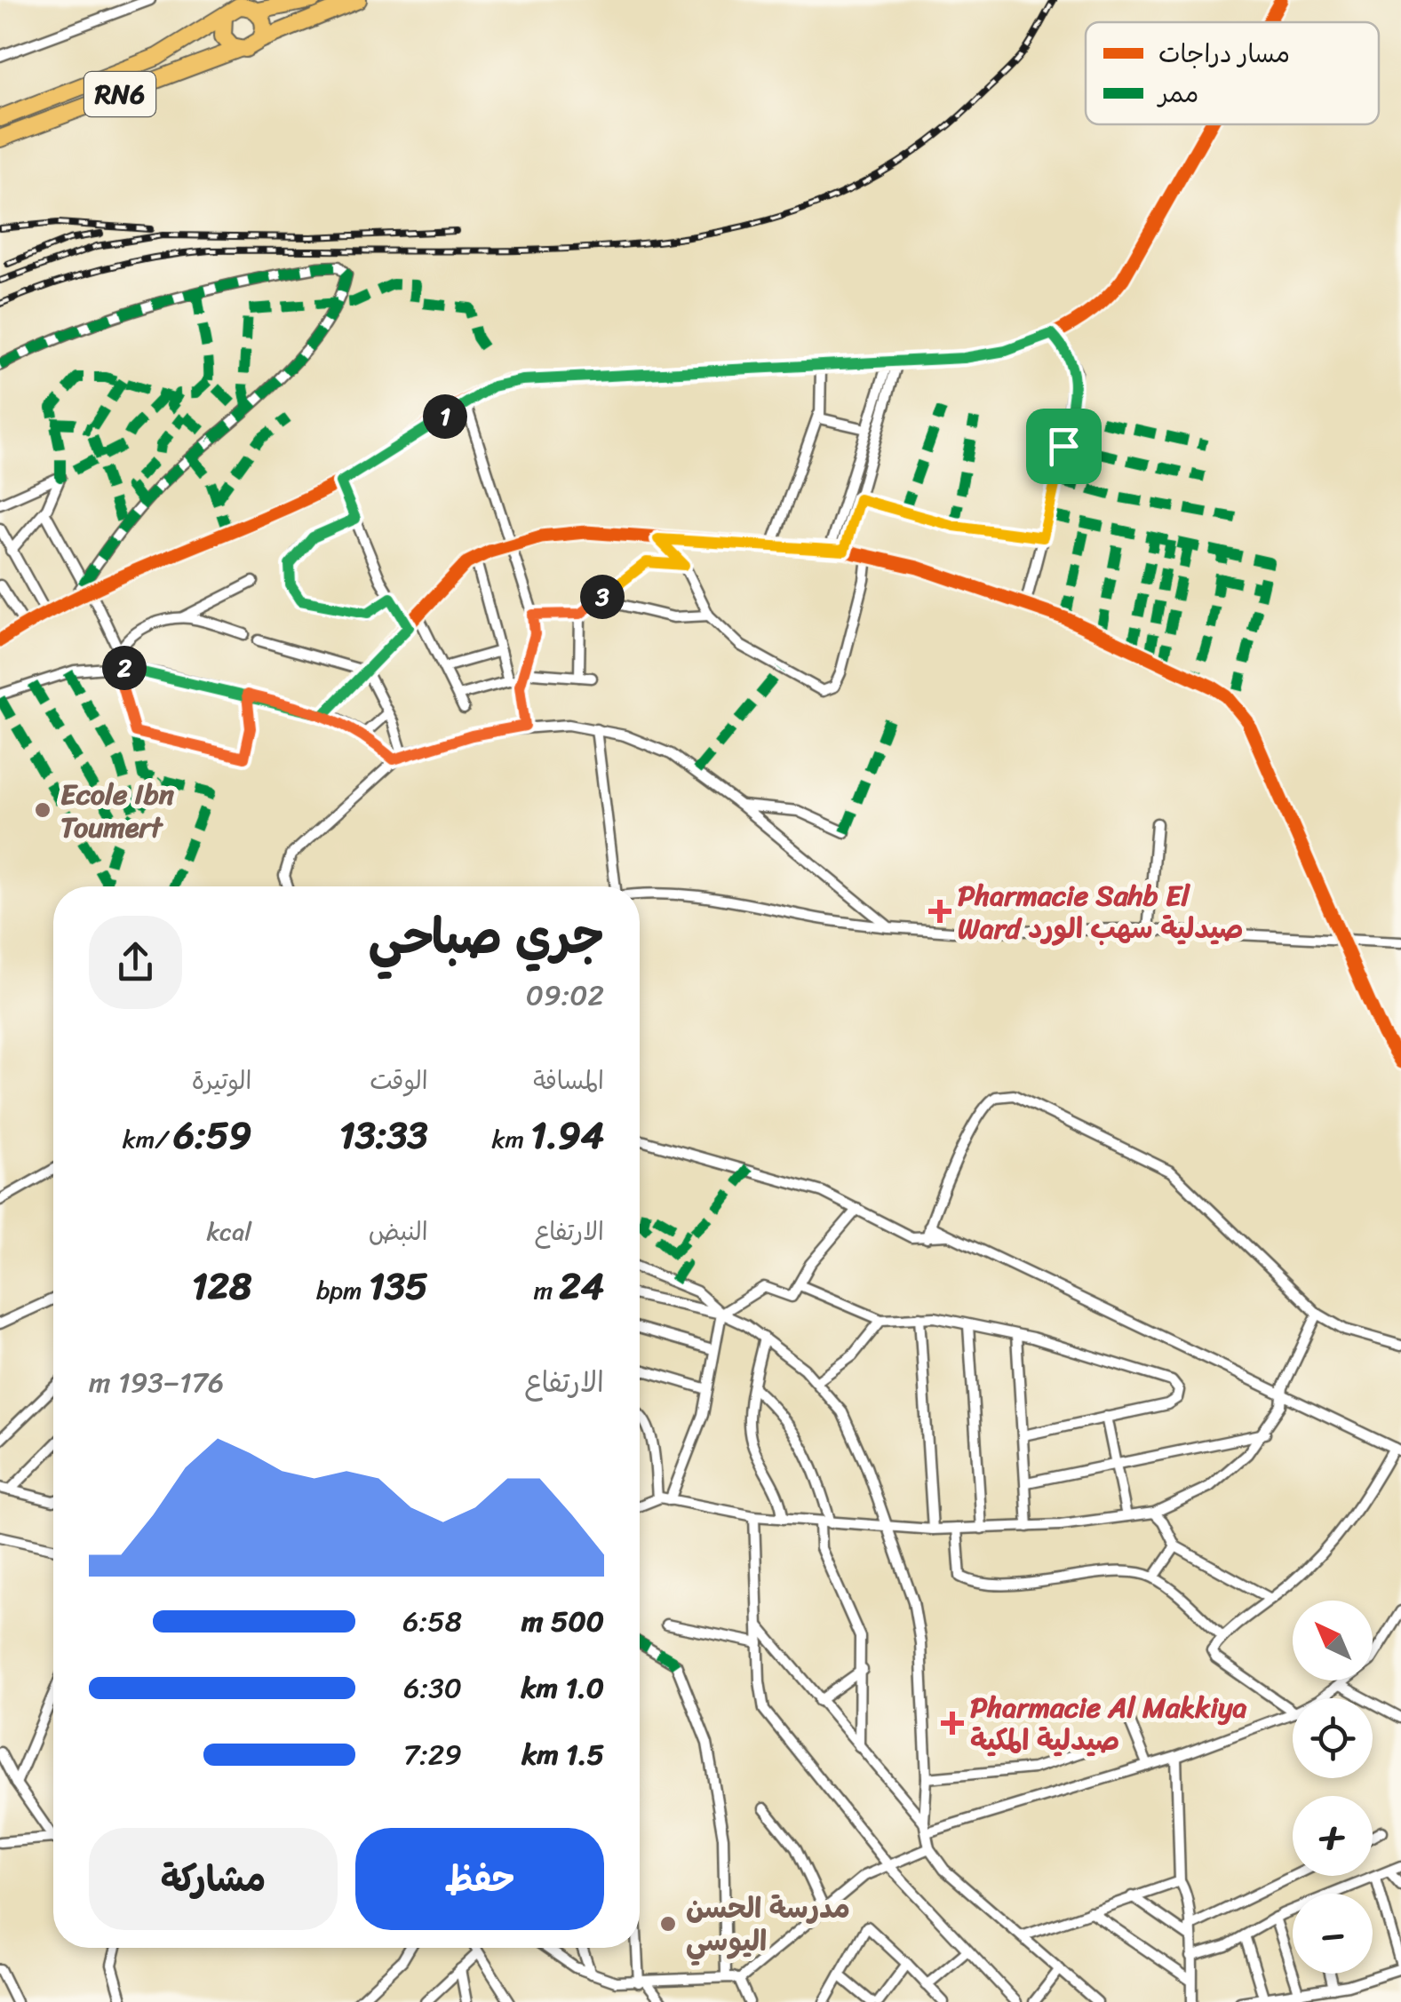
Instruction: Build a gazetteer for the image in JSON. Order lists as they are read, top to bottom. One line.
{"streets":{"main road":["RN6"]},"places":{"other":["Ecole Ibn Toumert","مدرسة الحسن اليوسي"],"health":["Pharmacie Sahb El Ward صيدلية سهب الورد","Pharmacie Al Makkiya صيدلية المكية"]},"legend":["مسار دراجات","ممر"],"north":"top left","page":{"pins":["1","3","2"],"heading":["جري صباحي","09:02"],"stats":[["المسافة","1.94 km"],["الوقت","13:33"],["الوتيرة","6:59 /km"],["الارتفاع","24 m"],["النبض","135 bpm"],["kcal","128"]],"chart":["الارتفاع","176–193 m"],"list":[{"name":"500 m","note":"6:58"},{"name":"1.0 km","note":"6:30"},{"name":"1.5 km","note":"7:29"}],"map_buttons":["+","−"],"buttons":["حفظ","مشاركة"]}}
